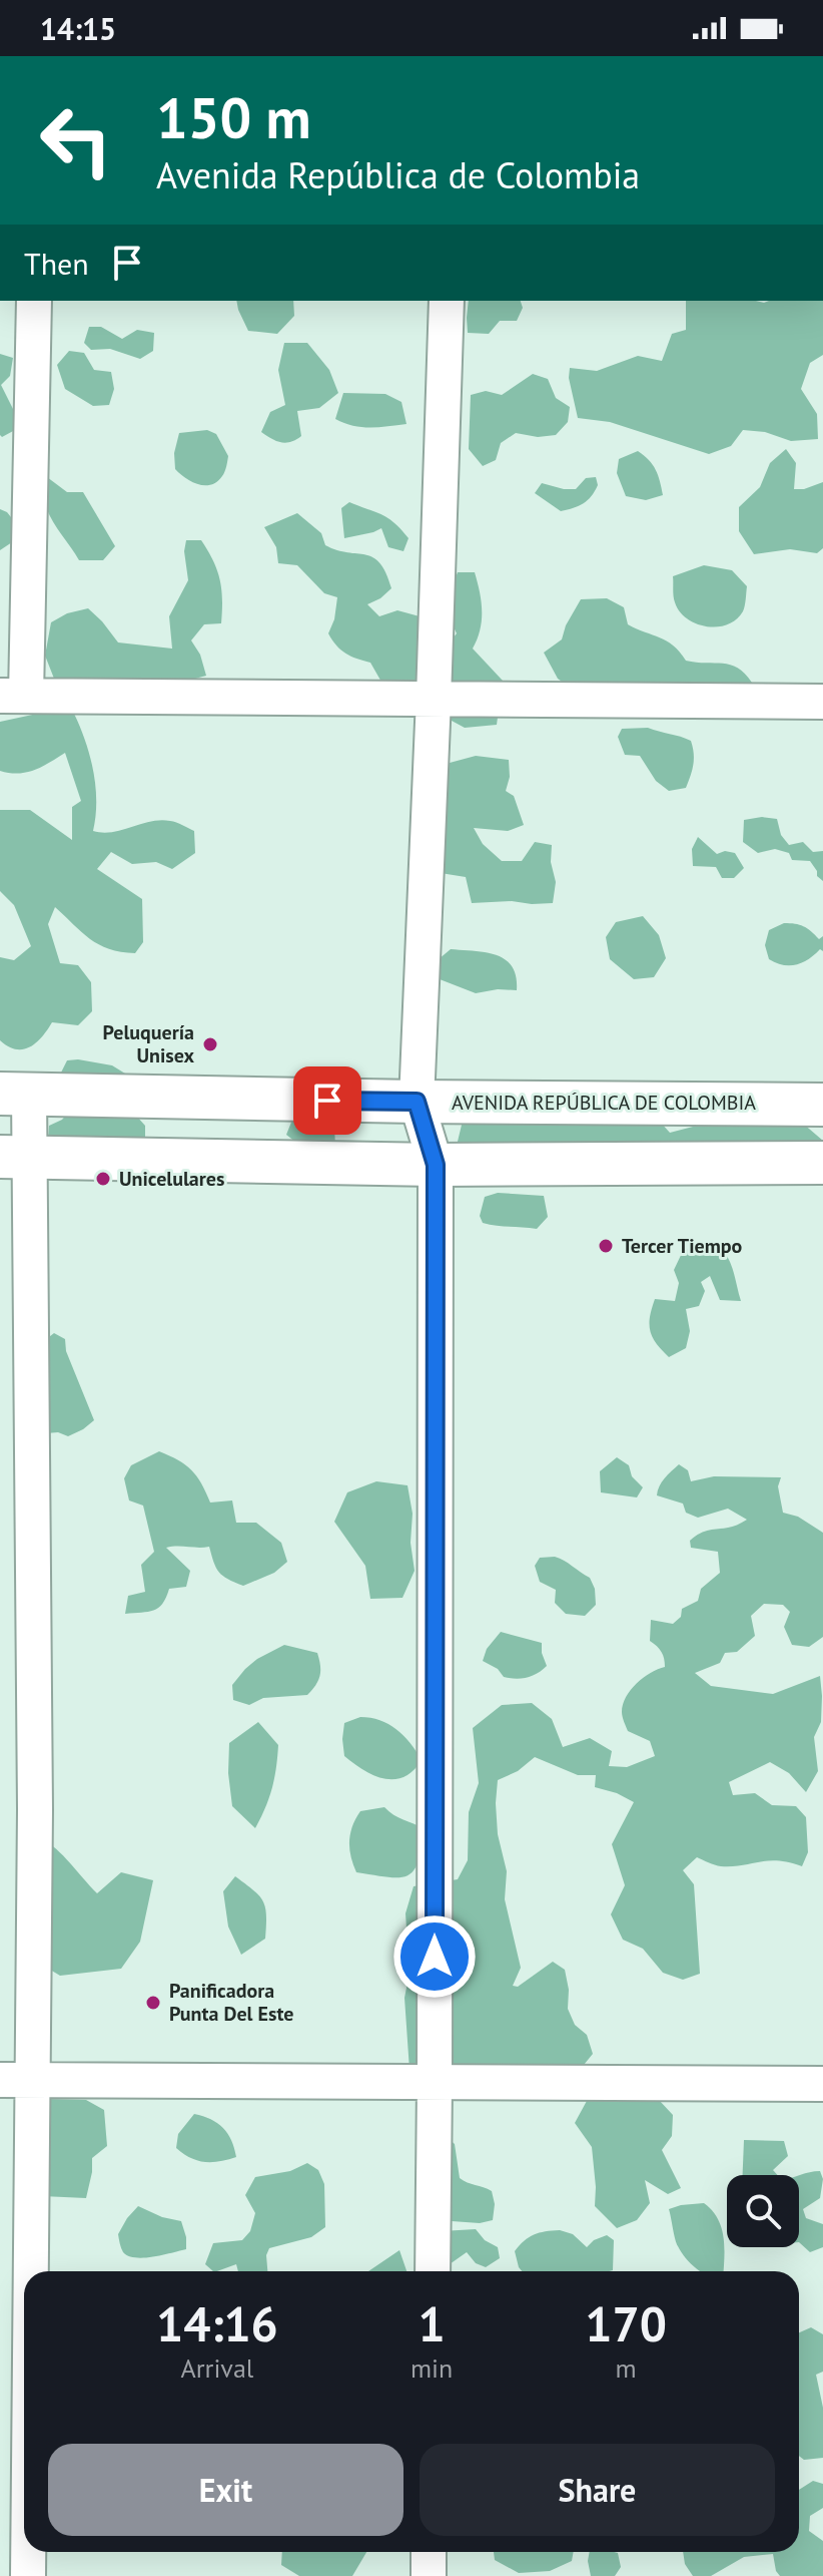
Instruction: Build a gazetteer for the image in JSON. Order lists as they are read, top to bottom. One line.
{"streets":{"street":["AVENIDA REPÚBLICA DE COLOMBIA"]},"places":["Peluquería Unisex","Unicelulares","Tercer Tiempo","Panificadora Punta Del Este"],"page":{"status":"14:15","turn":["150 m","Avenida República de Colombia"],"then":"Then","eta":["14:16","Arrival","1","min","170","m"],"buttons":["Exit","Share"]}}
